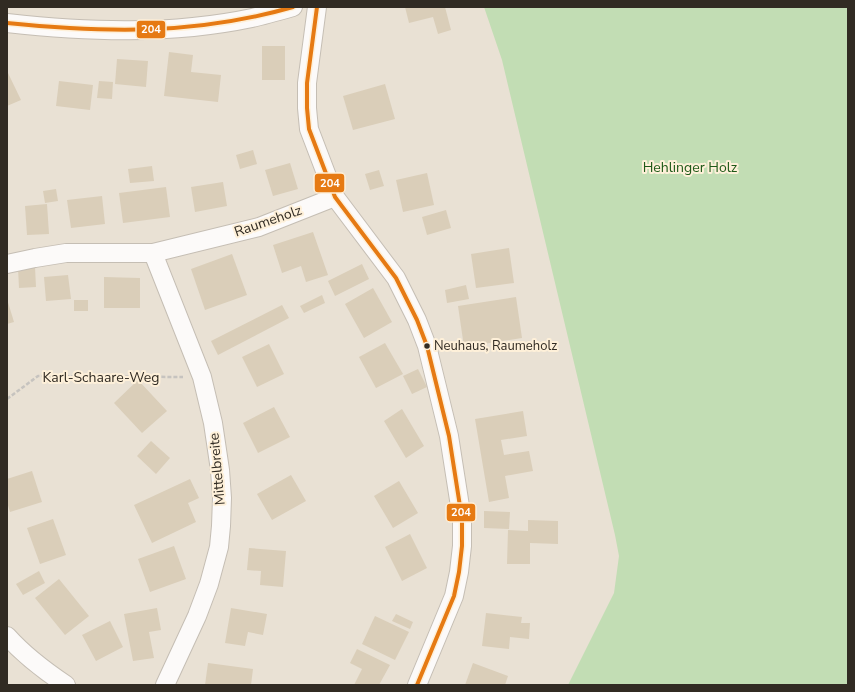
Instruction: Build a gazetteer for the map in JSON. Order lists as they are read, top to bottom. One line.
{"streets":{"street":["Raumeholz","Mittelbreite"],"path":["Karl-Schaare-Weg"]},"crossings":[["Raumeholz","Mittelbreite"],["Karl-Schaare-Weg","Mittelbreite"]],"parks":["Hehlinger Holz"],"places":["Neuhaus, Raumeholz"],"lines":["transit line 204"]}
